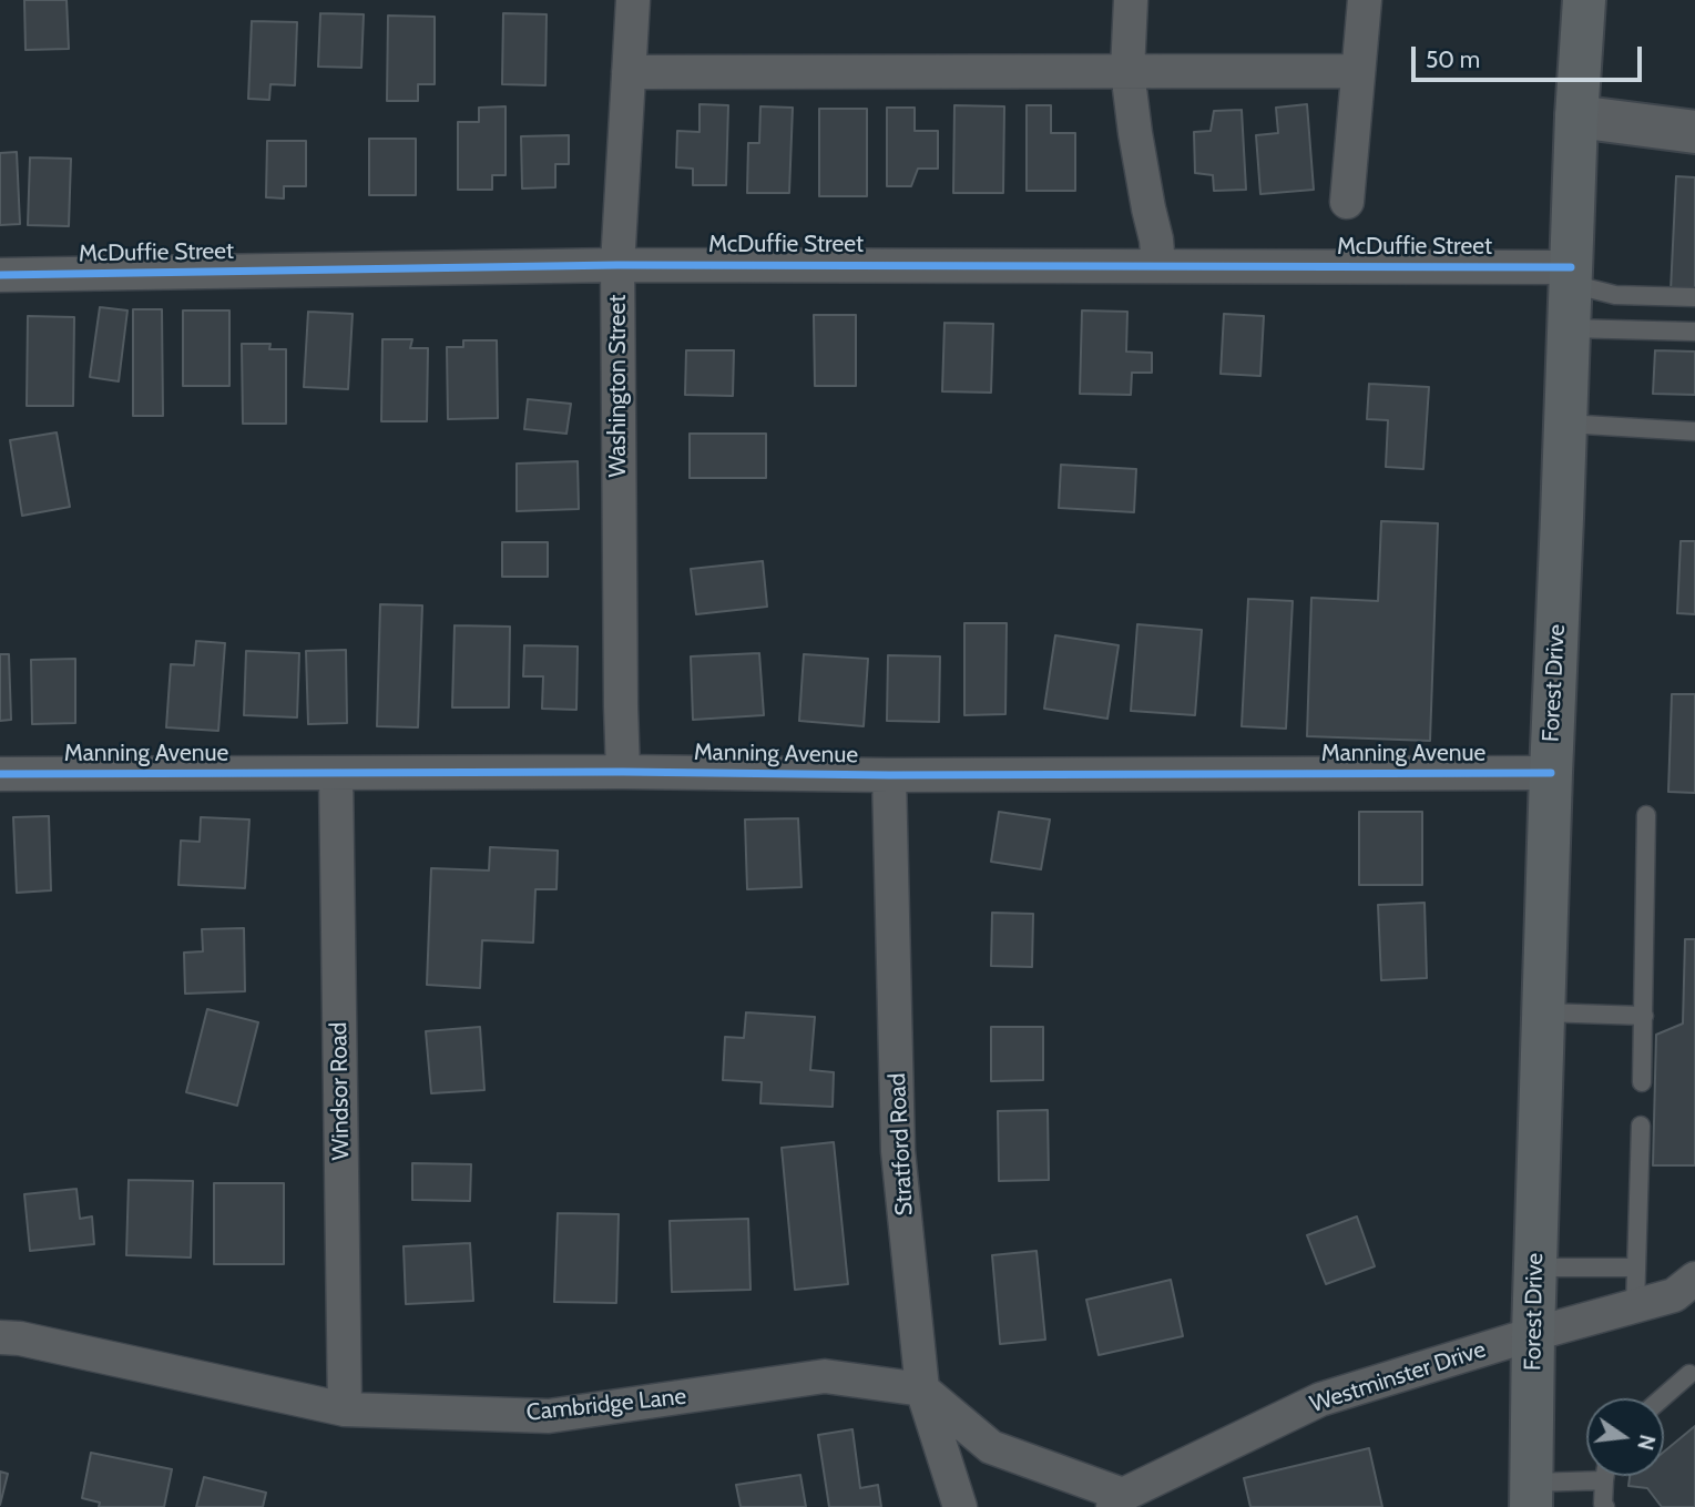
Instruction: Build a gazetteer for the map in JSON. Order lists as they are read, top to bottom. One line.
{"streets":{"main road":["Forest Drive"],"street":["McDuffie Street","Washington Street","Manning Avenue","Windsor Road","Stratford Road","Westminster Drive","Cambridge Lane"]},"crossings":[["McDuffie Street","Washington Street"],["McDuffie Street","Forest Drive"],["Washington Street","Manning Avenue"],["Forest Drive","Manning Avenue"],["Forest Drive","Westminster Drive"],["Manning Avenue","Windsor Road"],["Manning Avenue","Stratford Road"],["Windsor Road","Cambridge Lane"],["Stratford Road","Cambridge Lane"]],"scale_bar":"50 m","north":"right"}
